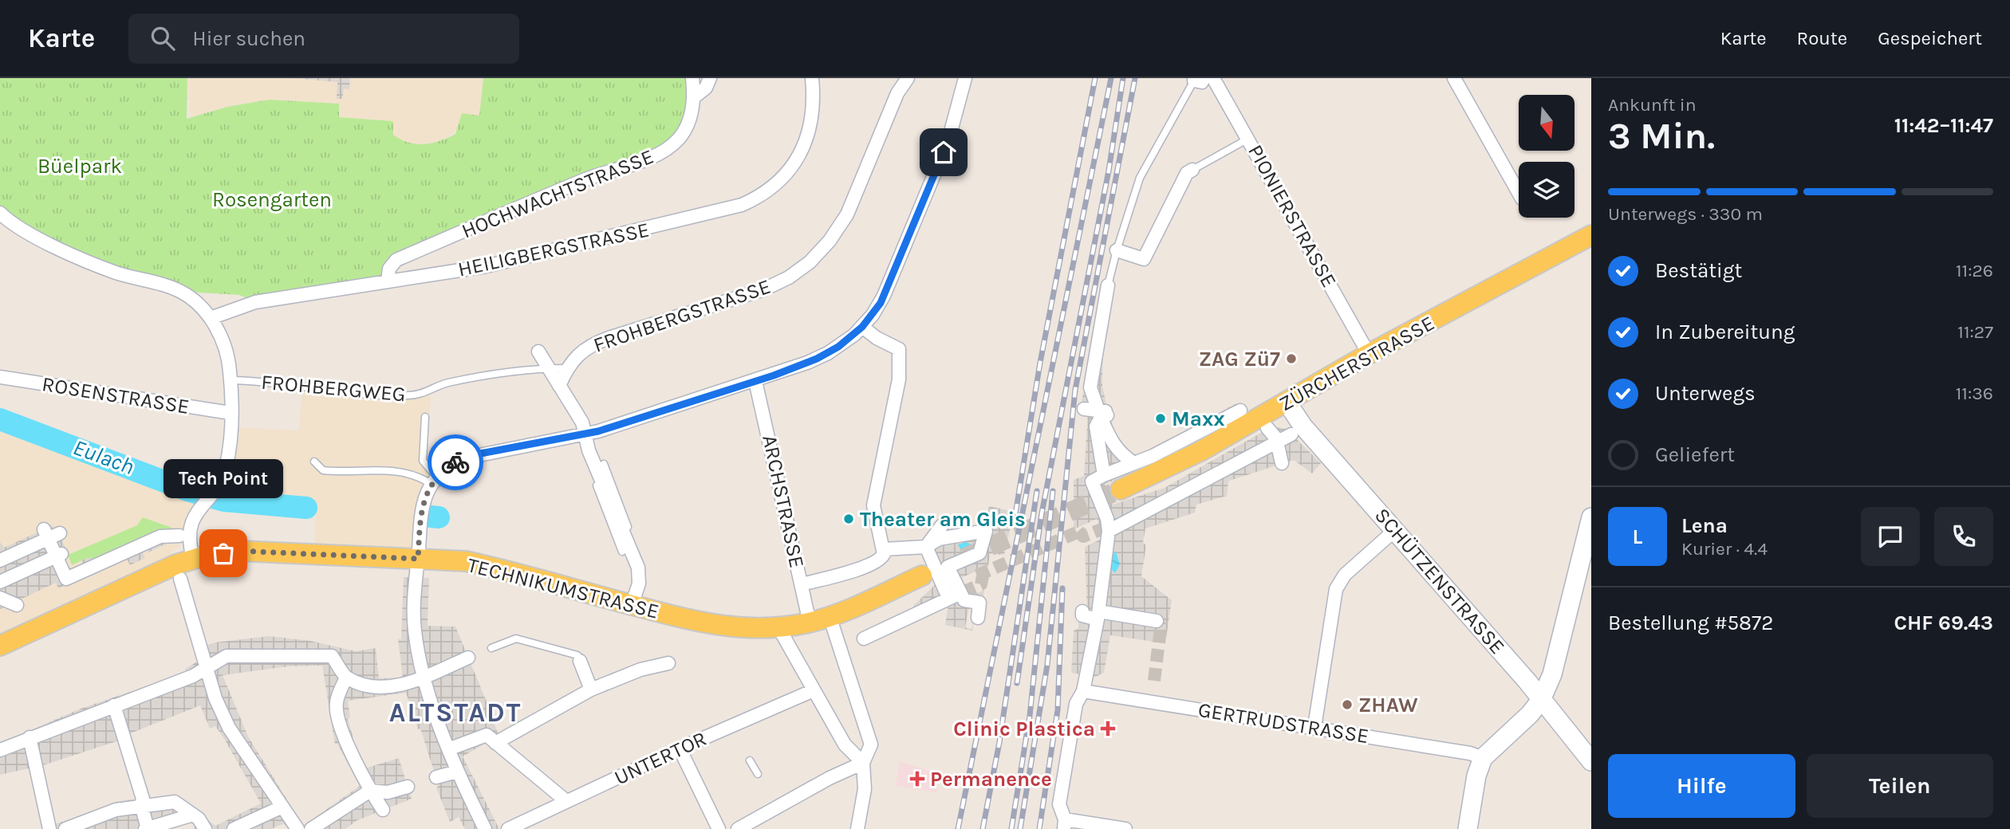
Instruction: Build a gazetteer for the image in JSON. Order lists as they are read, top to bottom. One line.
{"streets":{"main road":["ZÜRCHERSTRASSE","TECHNIKUMSTRASSE"],"street":["HOCHWACHTSTRASSE","PIONIERSTRASSE","HEILIGBERGSTRASSE","FROHBERGSTRASSE","ROSENSTRASSE","ARCHSTRASSE","SCHÜTZENSTRASSE","GERTRUDSTRASSE","UNTERTOR"],"lane":["FROHBERGWEG"]},"crossings":[["HOCHWACHTSTRASSE","HEILIGBERGSTRASSE"],["PIONIERSTRASSE","ZÜRCHERSTRASSE"],["FROHBERGSTRASSE","FROHBERGWEG"],["ZÜRCHERSTRASSE","SCHÜTZENSTRASSE"],["ARCHSTRASSE","TECHNIKUMSTRASSE"]],"districts":["ALTSTADT"],"water":["Eulach"],"parks":["Büelpark","Rosengarten"],"places":{"other":["ZAG Zü7","Maxx","Theater am Gleis","Tech Point","ZHAW"],"health":["Clinic Plastica","Permanence"]},"north":"bottom","page":{"header":"Karte","search":"Hier suchen","nav":["Karte","Route","Gespeichert"],"heading":["3 Min.","Ankunft in","11:42–11:47"],"panel":["Lena","Kurier · 4.4","Bestellung #5872","CHF 69.43"],"bar":"Unterwegs · 330 m","list":[["Bestätigt","11:26"],["In Zubereitung","11:27"],["Unterwegs","11:36"],"Geliefert"],"bubble":"Tech Point","round":"L","buttons":["Hilfe","Teilen"]}}
